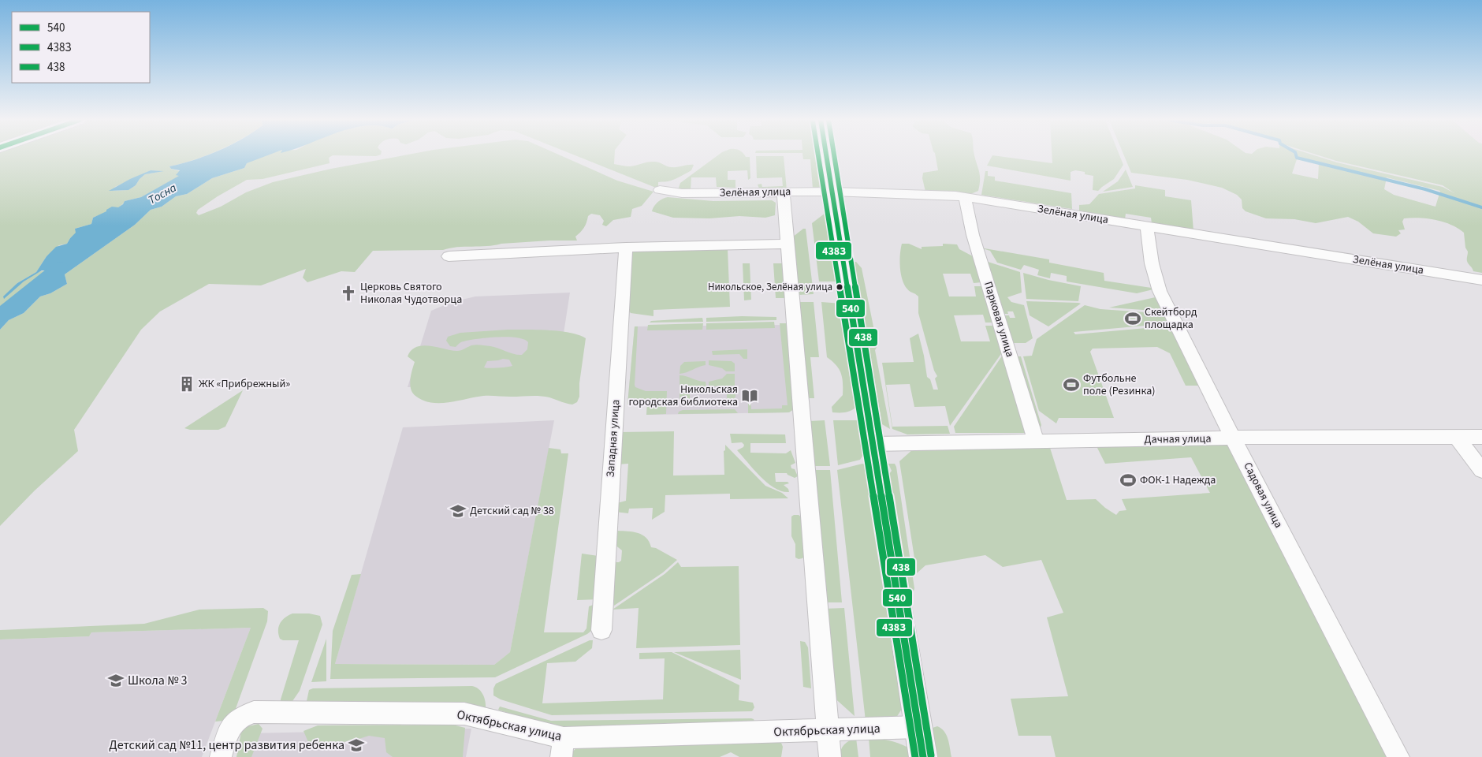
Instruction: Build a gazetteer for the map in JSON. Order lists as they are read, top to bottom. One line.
{"streets":{"street":["Зелёная улица","Парковая улица","Западная улица","Дачная улица","Садовая улица","Октябрьская улица"]},"crossings":[["Зелёная улица","Парковая улица"],["Зелёная улица","Садовая улица"],["Парковая улица","Дачная улица"],["Дачная улица","Садовая улица"]],"water":["Тосна"],"places":{"other":["Никольское, Зелёная улица"],"church":["Церковь Святого Николая Чудотворца"],"sports":["Скейтборд площадка","Футбольне поле (Резинка)","ФОК-1 Надежда"],"building":["ЖК «Прибрежный»"],"library":["Никольская городская библиотека"],"school or university":["Детский сад № 38","Школа № 3","Детский сад №11, центр развития ребенка"]},"lines":["transit line 540","transit line 438З","transit line 438"],"legend":["540","438З","438"]}
